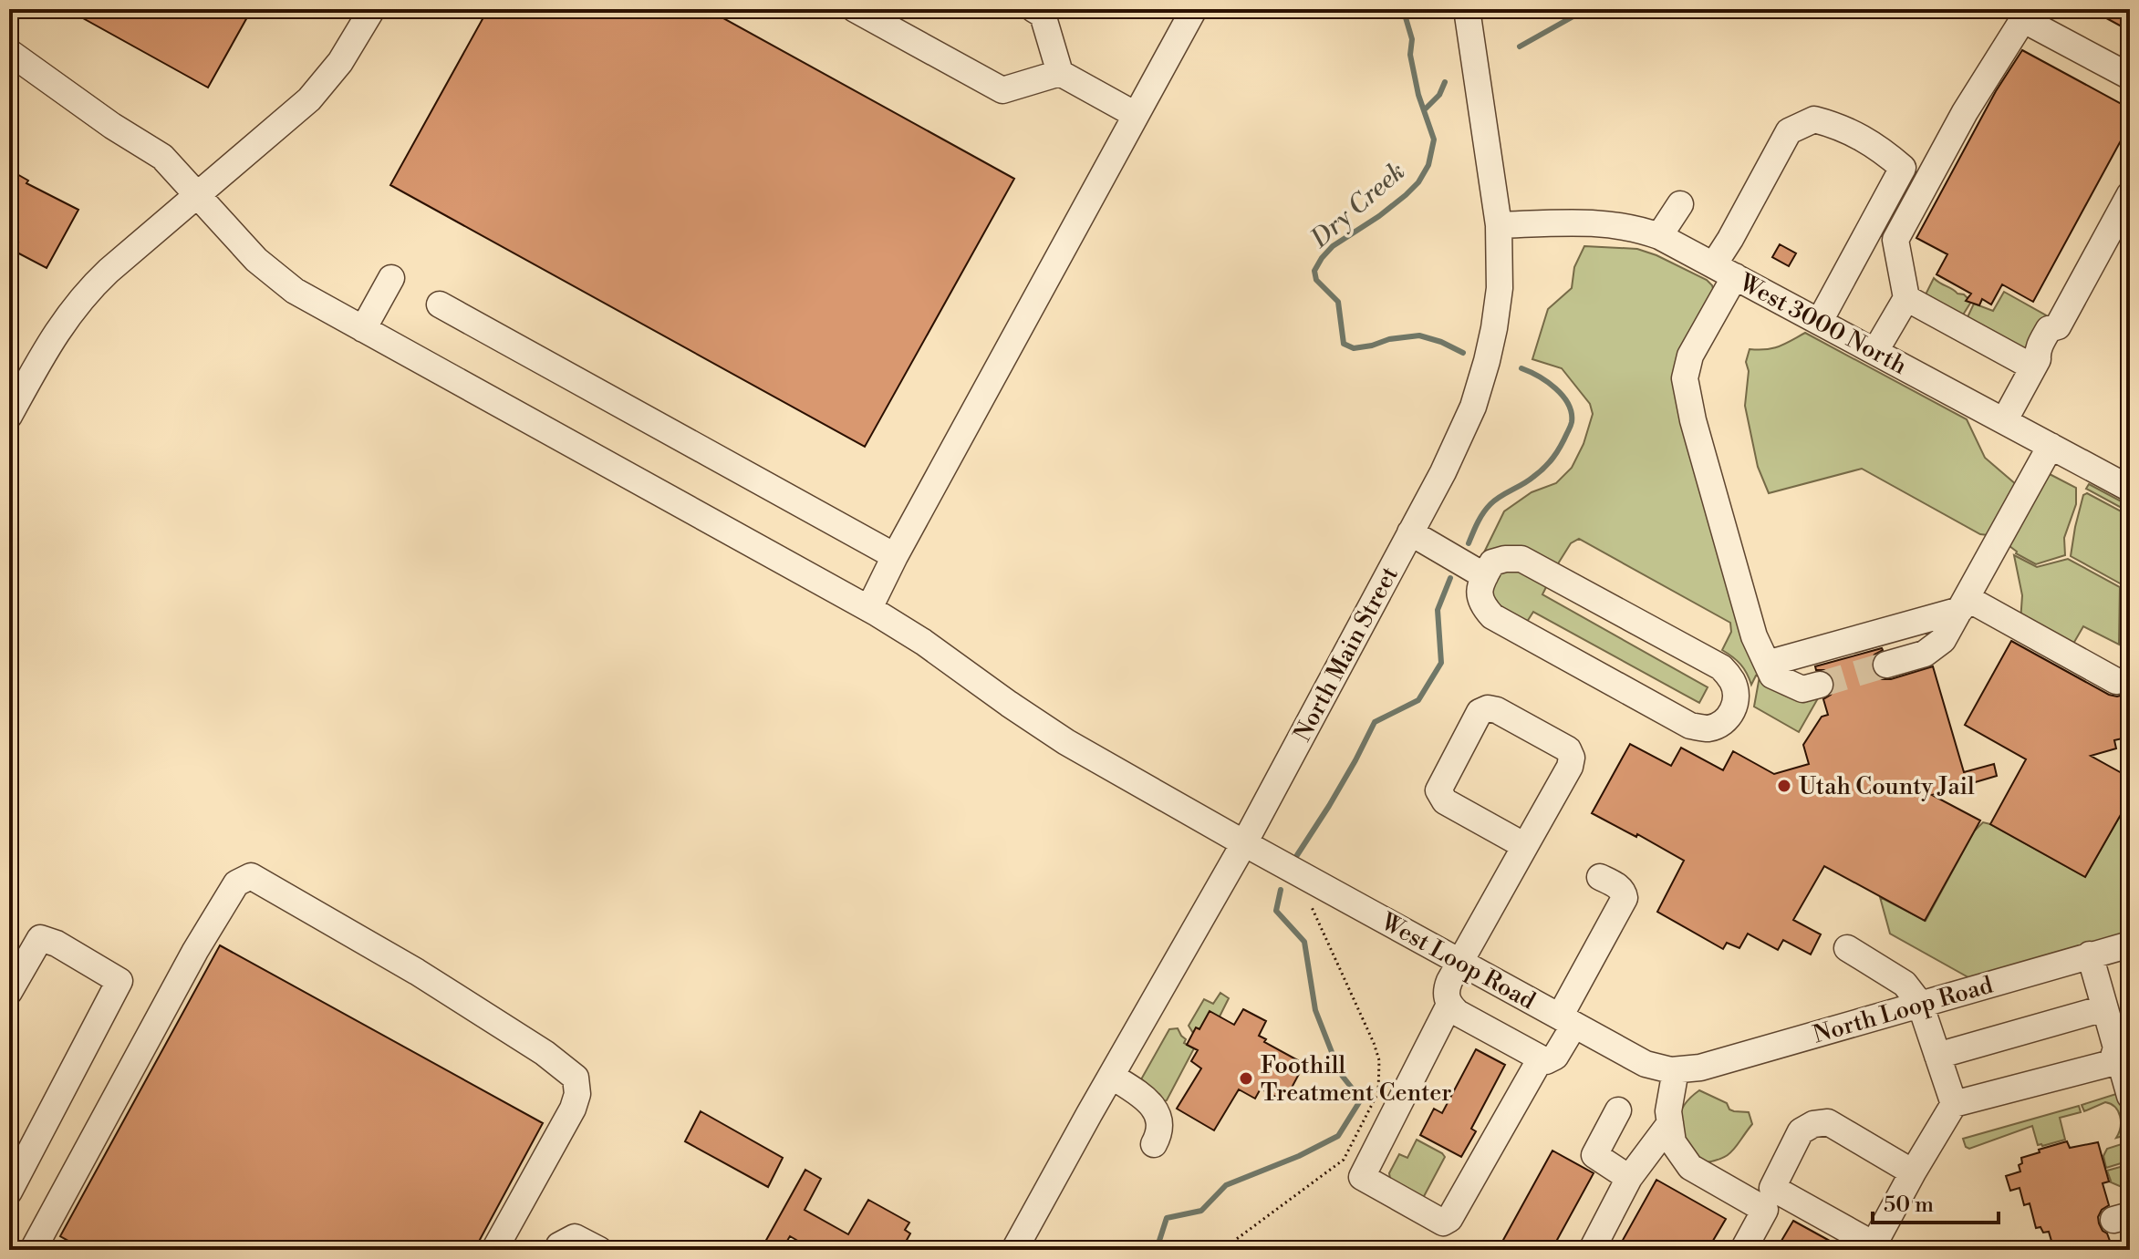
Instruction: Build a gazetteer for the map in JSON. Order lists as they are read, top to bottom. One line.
{"streets":{"street":["West 3000 North","North Main Street","West Loop Road","North Loop Road"]},"crossings":[["West 3000 North","North Main Street"],["North Main Street","West Loop Road"],["West Loop Road","North Loop Road"]],"water":["Dry Creek"],"places":["Utah County Jail","Foothill Treatment Center"],"scale_bar":"50 m"}
